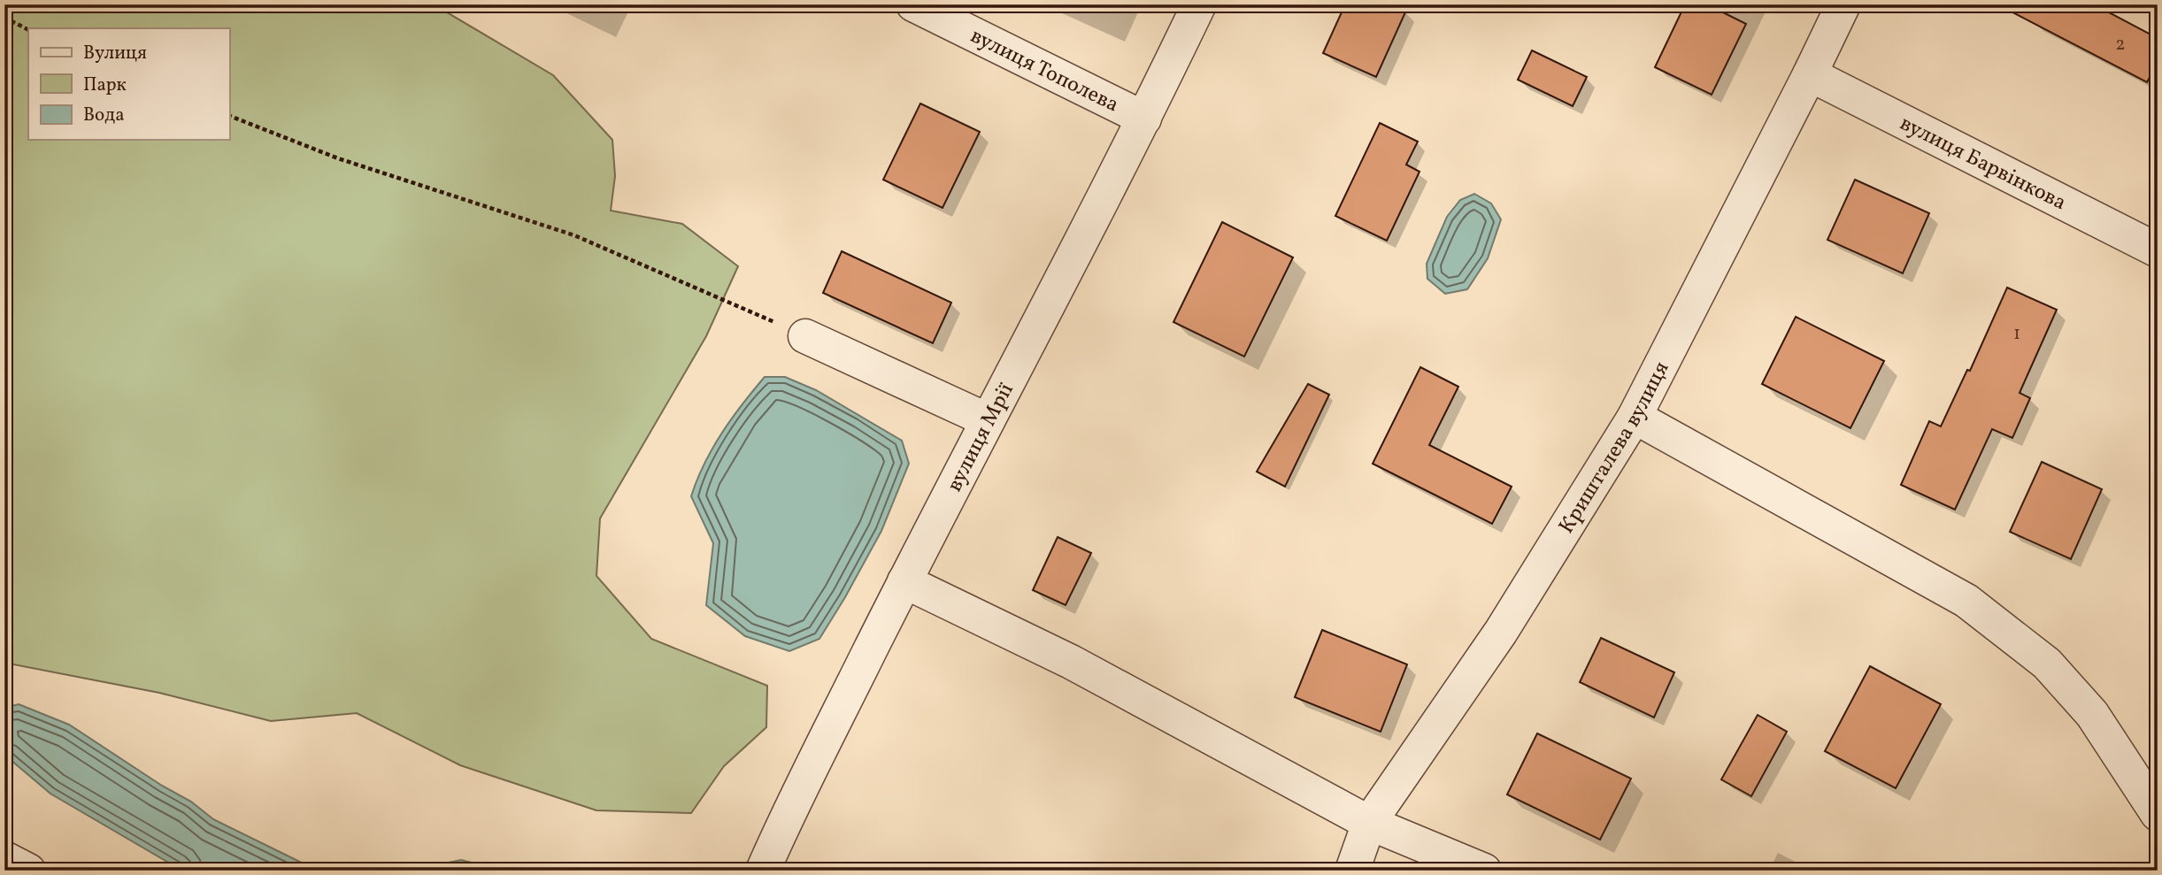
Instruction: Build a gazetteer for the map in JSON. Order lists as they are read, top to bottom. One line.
{"streets":{"street":["вулиця Тополева","вулиця Барвінкова","вулиця Мрії","Кришталева вулиця"]},"crossings":[["вулиця Тополева","вулиця Мрії"],["вулиця Барвінкова","Кришталева вулиця"]],"house_numbers":["2","1"],"legend":["Вулиця","Парк","Вода"]}
